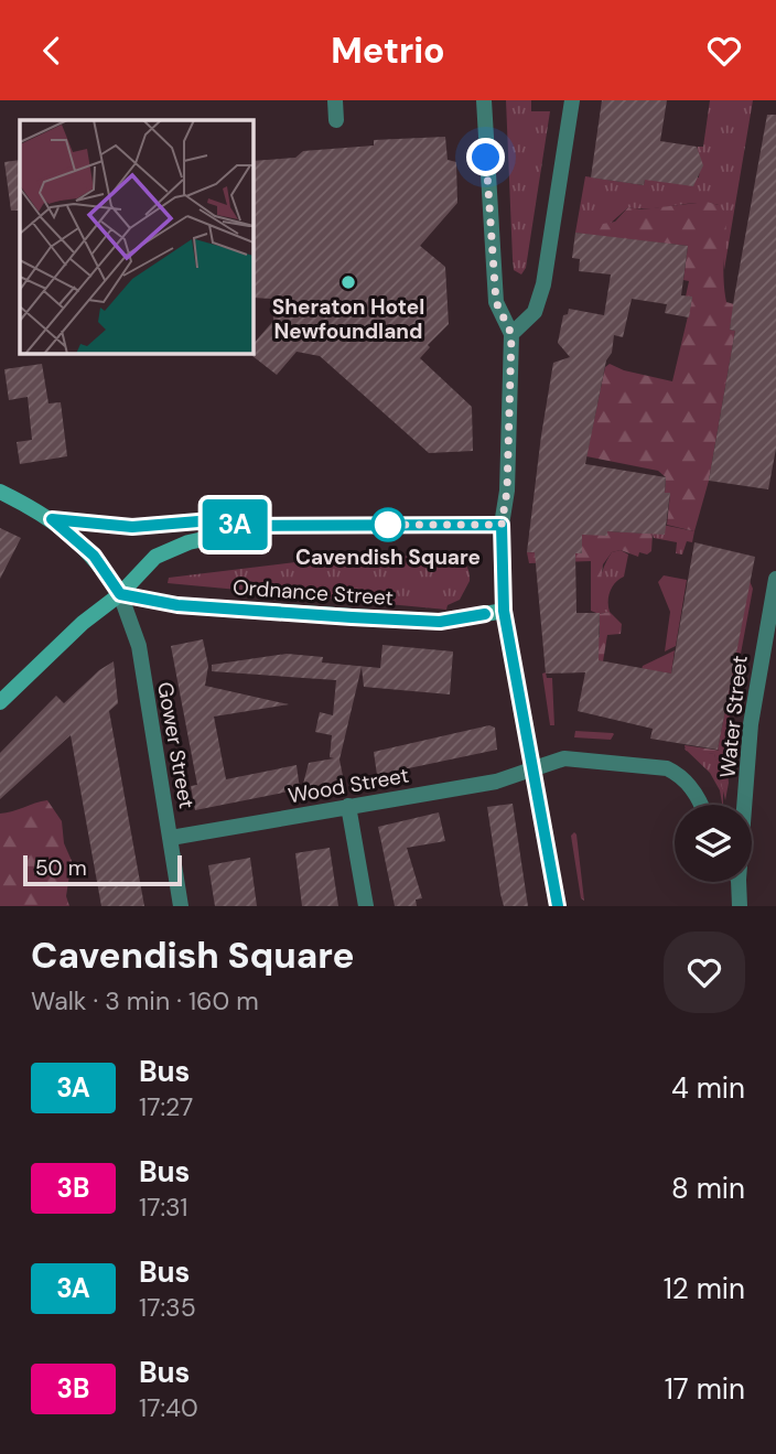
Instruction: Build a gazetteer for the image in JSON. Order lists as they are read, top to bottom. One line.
{"streets":{"main road":["Ordnance Street"],"street":["Water Street","Gower Street","Wood Street"]},"crossings":[["Ordnance Street","Gower Street"],["Gower Street","Wood Street"]],"places":["Sheraton Hotel Newfoundland","Cavendish Square"],"lines":["bus line 3A"],"scale_bar":"50 m","page":{"header":"Metrio","on_map":"3A","scale":"50 m","heading":["Cavendish Square","Walk · 3 min · 160 m"],"list":[{"mark":"3A","name":"Bus","note":"17:27","value":"4 min"},{"mark":"3B","name":"Bus","note":"17:31","value":"8 min"},{"mark":"3A","name":"Bus","note":"17:35","value":"12 min"},{"mark":"3B","name":"Bus","note":"17:40","value":"17 min"}]}}
